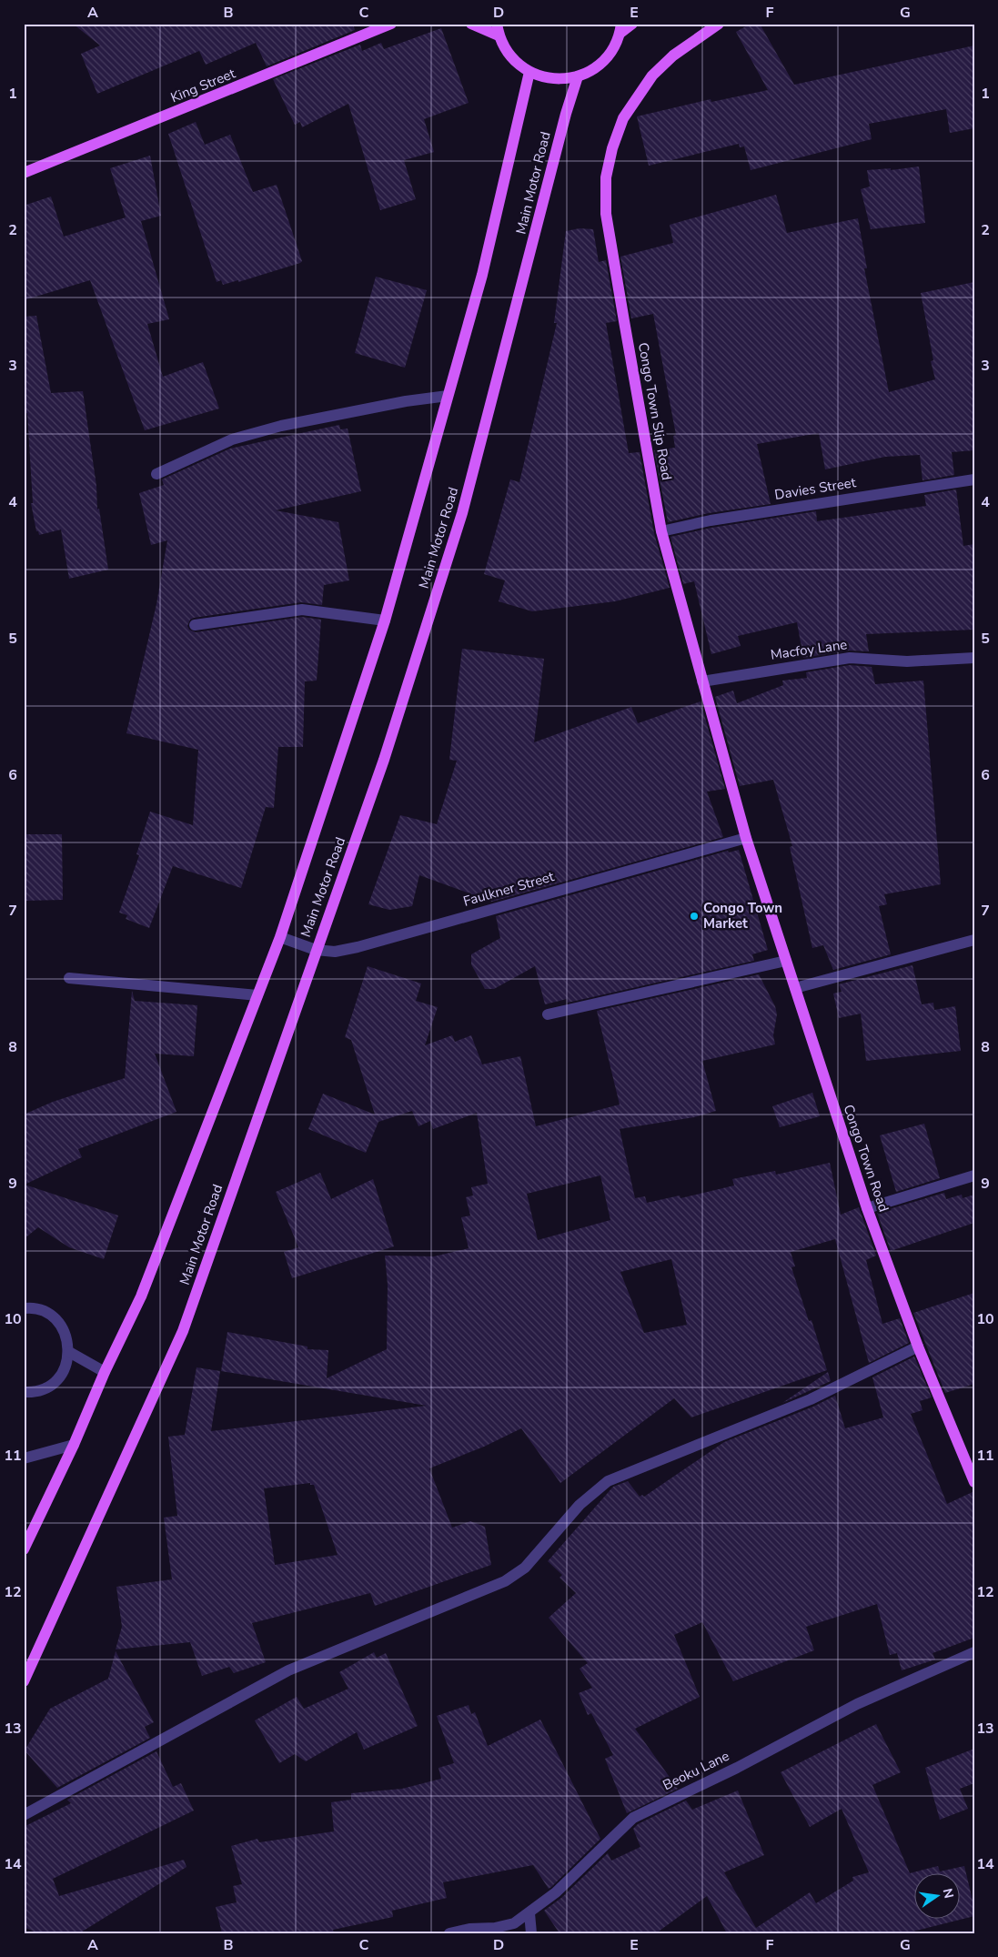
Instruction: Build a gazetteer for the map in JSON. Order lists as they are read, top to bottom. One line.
{"streets":{"main road":["King Street","Main Motor Road","Congo Town Slip Road","Congo Town Road"],"street":["Davies Street","Macfoy Lane","Faulkner Street","Beoku Lane"]},"crossings":[["Main Motor Road","Faulkner Street"],["Congo Town Slip Road","Davies Street"],["Congo Town Slip Road","Macfoy Lane"],["Congo Town Slip Road","Faulkner Street"],["Congo Town Slip Road","Congo Town Road"],["Faulkner Street","Congo Town Road"]],"places":["Congo Town Market"],"north":"right","grid":{"columns":["A","B","C","D","E","F","G"],"rows":["1","2","3","4","5","6","7","8","9","10","11","12","13","14"]}}
